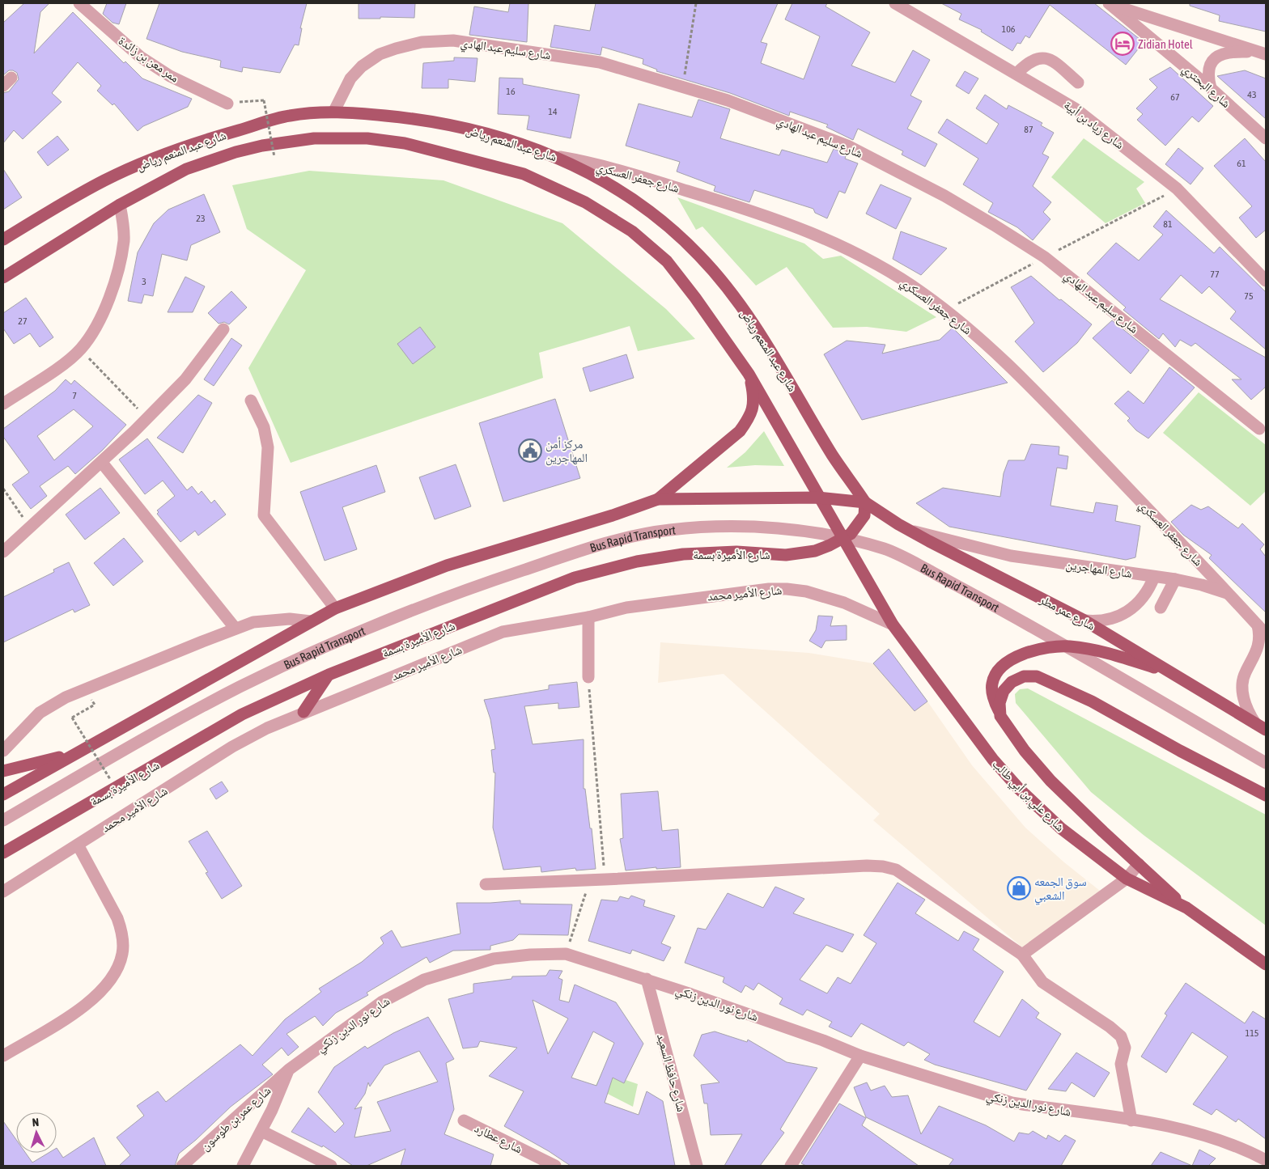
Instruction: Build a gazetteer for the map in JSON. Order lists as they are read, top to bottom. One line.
{"streets":{"main road":["شارع عبد المنعم رياض","شارع الأميرة بسمة","شارع عمر مطر","شارع علي بن أبي طالب"],"street":["شارع سليم عبد الهادي","ممر معن بن زائدة","شارع البحتري","شارع زياد بن أبية","شارع جعفر العسكري","Bus Rapid Transport","شارع المهاجرين","شارع الأمير محمد","شارع نور الدين زنكي","شارع حافظ السعيد","شارع عمر بن طوسون","شارع عطارد"]},"crossings":[["شارع سليم عبد الهادي","شارع عبد المنعم رياض"],["شارع عبد المنعم رياض","شارع جعفر العسكري"],["شارع عبد المنعم رياض","Bus Rapid Transport"],["شارع عبد المنعم رياض","شارع الأميرة بسمة"],["شارع عبد المنعم رياض","شارع عمر مطر"],["شارع عبد المنعم رياض","شارع علي بن أبي طالب"],["شارع جعفر العسكري","شارع المهاجرين"],["Bus Rapid Transport","شارع الأميرة بسمة"],["Bus Rapid Transport","شارع علي بن أبي طالب"],["شارع الأميرة بسمة","شارع عمر مطر"],["شارع الأميرة بسمة","شارع علي بن أبي طالب"],["شارع المهاجرين","شارع عمر مطر"],["شارع الأمير محمد","شارع علي بن أبي طالب"],["شارع نور الدين زنكي","شارع حافظ السعيد"],["شارع نور الدين زنكي","شارع عمر بن طوسون"]],"places":{"hotel":["Zidian Hotel"],"public building":["مركز أمن المهاجرين"],"shop":["سوق الجمعه الشعبي"]},"house_numbers":["106","16","43","67","14","87","61","23","81","77","3","75","27","7","115"],"north":"top"}
